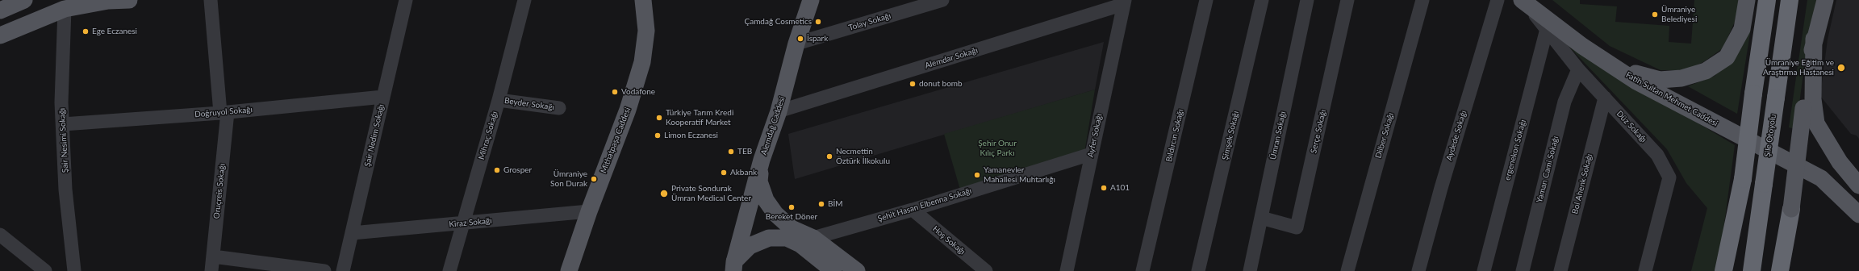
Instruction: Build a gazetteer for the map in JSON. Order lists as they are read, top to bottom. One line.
{"streets":{"highway":["Şile Otoyolu"],"main road":["Fatih Sultan Mehmet Caddesi","Alemdağ Caddesi","Mithatpaşa Caddesi"],"street":["Tolay Sokağı","Alemdar Sokağı","Beyder Sokağı","Doğruyol Sokağı","Düz Sokağı","Serçe Sokağı","Şair Nedim Sokağı","Mihraç Sokağı","Ayfer Sokağı","Bıldırcın Sokağı","Şimşek Sokağı","Ümran Sokağı","Dilber Sokağı","Aydede Sokağı","Şair Nesimi Sokağı","ergenekon Sokağı","Yaman Cami Sokağı","Bol Ahenk Sokağı","Oruçreis Sokağı","Şehit Hasan Elbenna Sokağı","Kiraz Sokağı","Hoş Sokağı"]},"crossings":[["Tolay Sokağı","Alemdağ Caddesi"],["Alemdar Sokağı","Alemdağ Caddesi"],["Alemdar Sokağı","Ayfer Sokağı"],["Fatih Sultan Mehmet Caddesi","Düz Sokağı"],["Beyder Sokağı","Mihraç Sokağı"],["Doğruyol Sokağı","Şair Nedim Sokağı"],["Doğruyol Sokağı","Şair Nesimi Sokağı"],["Doğruyol Sokağı","Oruçreis Sokağı"],["Düz Sokağı","ergenekon Sokağı"],["Düz Sokağı","Yaman Cami Sokağı"],["Düz Sokağı","Bol Ahenk Sokağı"],["Serçe Sokağı","Ümran Sokağı"],["Şair Nedim Sokağı","Kiraz Sokağı"],["Mihraç Sokağı","Kiraz Sokağı"],["Ayfer Sokağı","Şehit Hasan Elbenna Sokağı"],["Mithatpaşa Caddesi","Kiraz Sokağı"],["Şehit Hasan Elbenna Sokağı","Hoş Sokağı"]],"parks":["Şehir Onur Kılıç Parkı"],"places":["Ümraniye Belediyesi","Çamdağ Cosmetics","Ege Eczanesi","İspark","Ümraniye Eğitim ve Araştırma Hastanesi","donut bomb","Vodafone","Türkiye Tarım Kredi Kooperatif Market","Limon Eczanesi","TEB","Necmettin Öztürk İlkokulu","Grosper","Akbank","Yamanevler Mahallesi Muhtarlığı","Ümraniye Son Durak","A101","Private Sondurak Ümran Medical Center","BİM","Bereket Döner"]}
